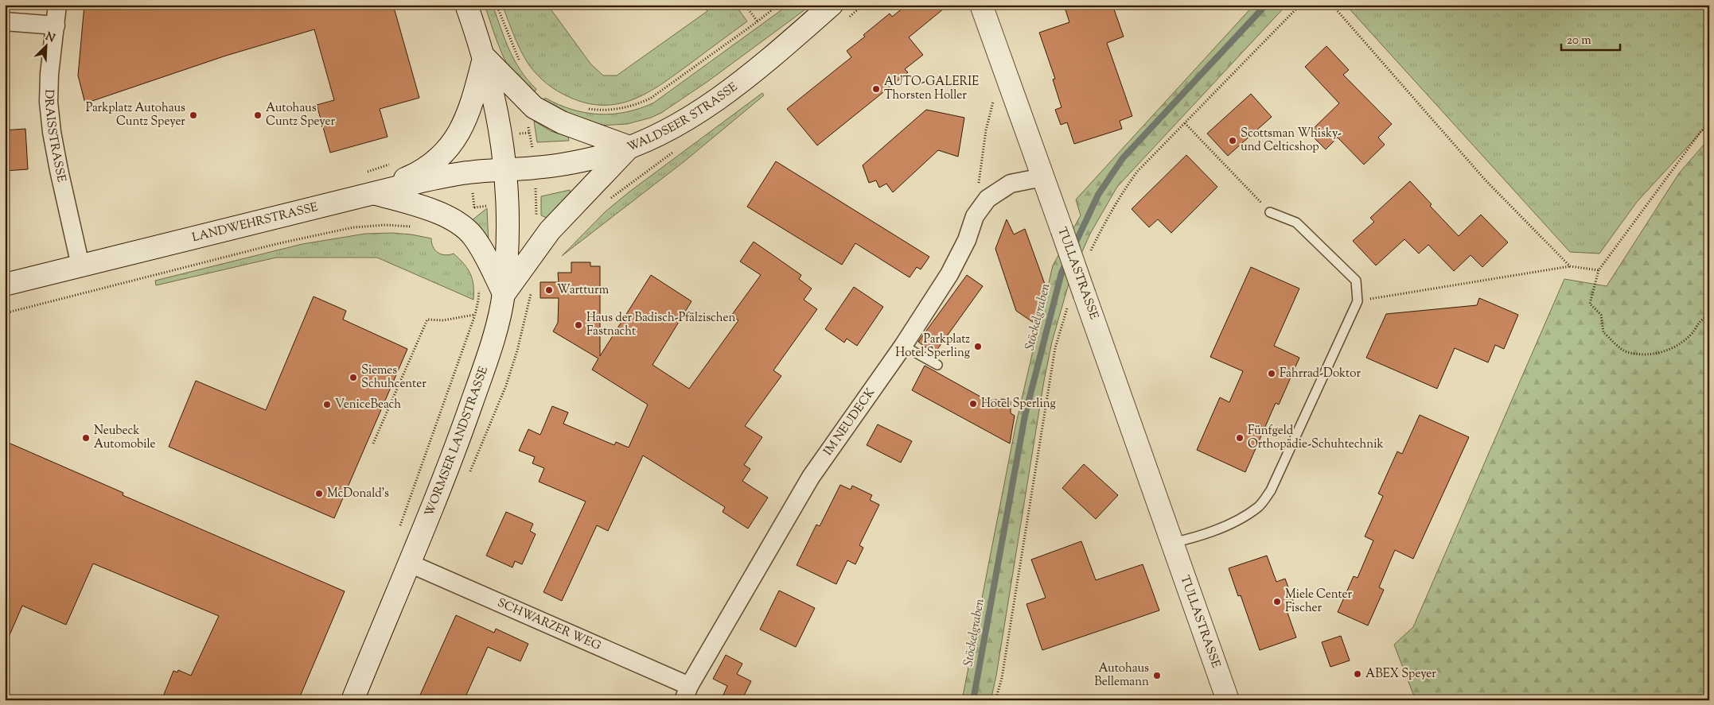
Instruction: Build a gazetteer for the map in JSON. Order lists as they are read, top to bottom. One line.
{"streets":{"main road":["WALDSEER STRASSE","LANDWEHRSTRASSE","TULLASTRASSE","WORMSER LANDSTRASSE"],"street":["DRAISSTRASSE","IM NEUDECK","SCHWARZER WEG"]},"crossings":[["WALDSEER STRASSE","LANDWEHRSTRASSE"],["WALDSEER STRASSE","WORMSER LANDSTRASSE"],["DRAISSTRASSE","LANDWEHRSTRASSE"],["LANDWEHRSTRASSE","WORMSER LANDSTRASSE"],["TULLASTRASSE","IM NEUDECK"],["IM NEUDECK","SCHWARZER WEG"],["WORMSER LANDSTRASSE","SCHWARZER WEG"]],"water":["Stöckelgraben"],"places":["AUTO-GALERIE Thorsten Holler","Parkplatz Autohaus Cuntz Speyer","Autohaus Cuntz Speyer","Scottsman Whisky- und Celticshop","Wartturm","Haus der Badisch-Pfälzischen Fastnacht","Parkplatz Hotel Sperling","Fahrrad-Doktor","Siemes Schuhcenter","Hotel Sperling","VeniceBeach","Neubeck Automobile","Fünfgeld Orthopädie-Schuhtechnik","McDonald's","Miele Center Fischer","ABEX Speyer","Autohaus Bellemann"],"scale_bar":"20 m","north":"top right"}
